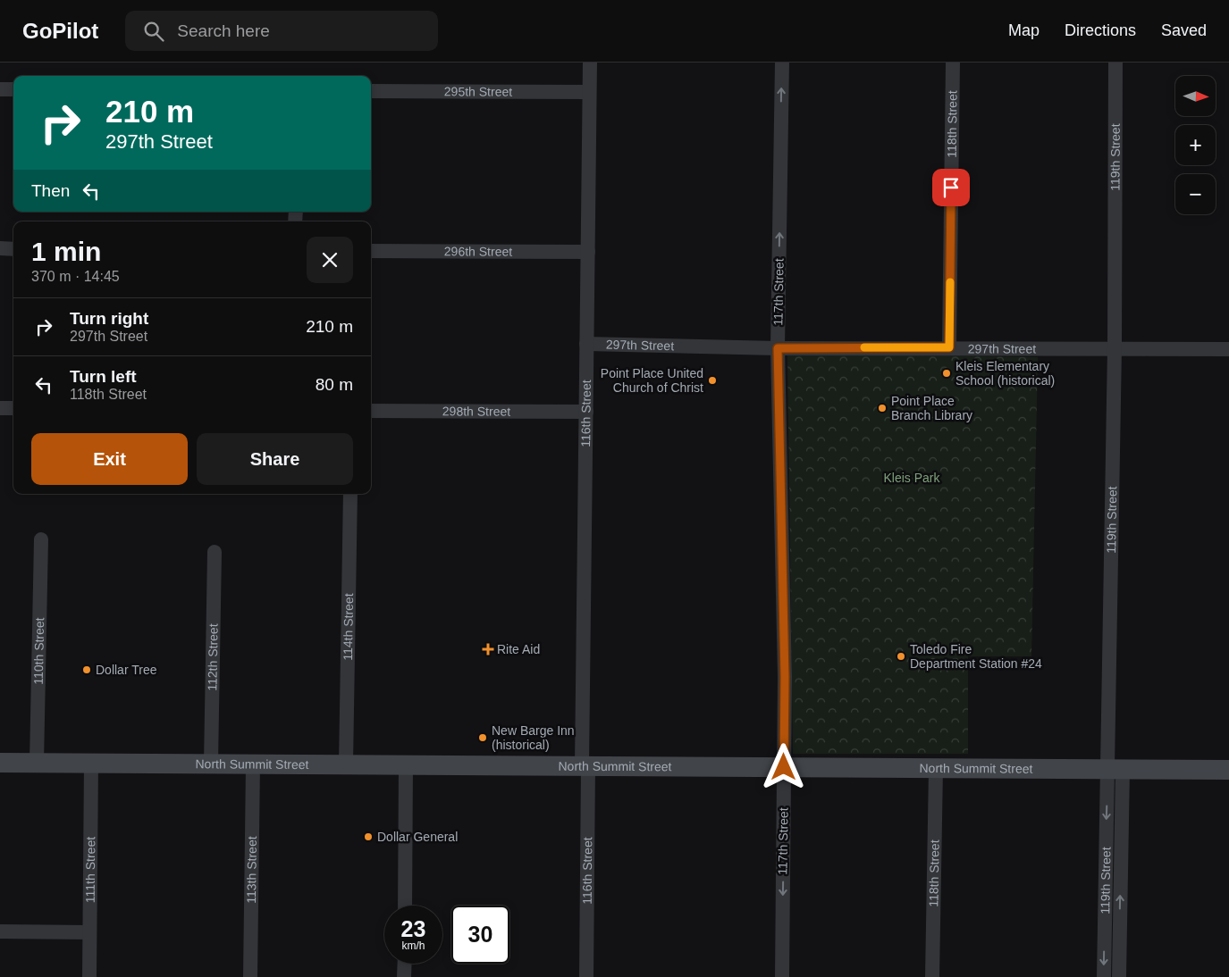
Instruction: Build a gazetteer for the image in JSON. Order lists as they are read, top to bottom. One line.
{"streets":{"main road":["North Summit Street"],"street":["295th Street","118th Street","119th Street","296th Street","117th Street","297th Street","298th Street","116th Street","114th Street","110th Street","112th Street","111th Street","113th Street"]},"crossings":[["295th Street","116th Street"],["118th Street","297th Street"],["118th Street","North Summit Street"],["119th Street","297th Street"],["119th Street","North Summit Street"],["296th Street","116th Street"],["117th Street","297th Street"],["117th Street","North Summit Street"],["297th Street","116th Street"],["298th Street","116th Street"],["116th Street","North Summit Street"],["114th Street","North Summit Street"],["110th Street","North Summit Street"],["112th Street","North Summit Street"],["North Summit Street","111th Street"],["North Summit Street","113th Street"]],"parks":["Kleis Park"],"places":{"other":["Kleis Elementary School (historical)","Point Place United Church of Christ","Point Place Branch Library","Toledo Fire Department Station #24","Dollar Tree","New Barge Inn (historical)","Dollar General"],"health":["Rite Aid"]},"north":"right","page":{"header":"GoPilot","search":"Search here","nav":["Map","Directions","Saved"],"map_buttons":["+","−"],"turn":["210 m","297th Street"],"then":"Then","heading":["1 min","370 m · 14:45"],"list":[{"name":"Turn right","note":"297th Street","value":"210 m"},{"name":"Turn left","note":"118th Street","value":"80 m"}],"buttons":["Exit","Share"],"speed":"23 km/h","limit":"30"}}
